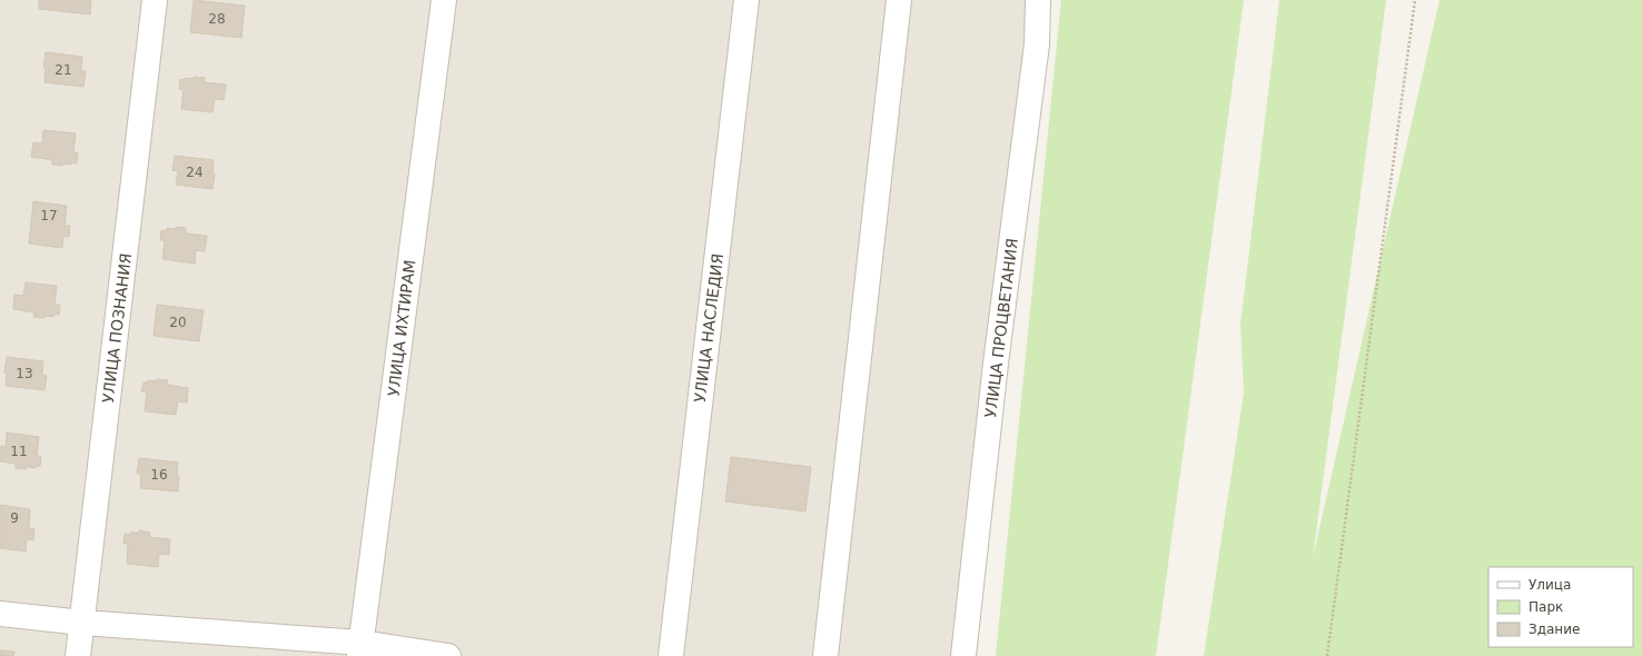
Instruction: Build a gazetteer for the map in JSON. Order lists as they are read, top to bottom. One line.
{"streets":{"street":["УЛИЦА ПОЗНАНИЯ","УЛИЦА ИХТИРАМ","УЛИЦА НАСЛЕДИЯ","УЛИЦА ПРОЦВЕТАНИЯ"]},"house_numbers":["28","21","24","17","20","13","11","16","9"],"legend":["Улица","Парк","Здание"]}
